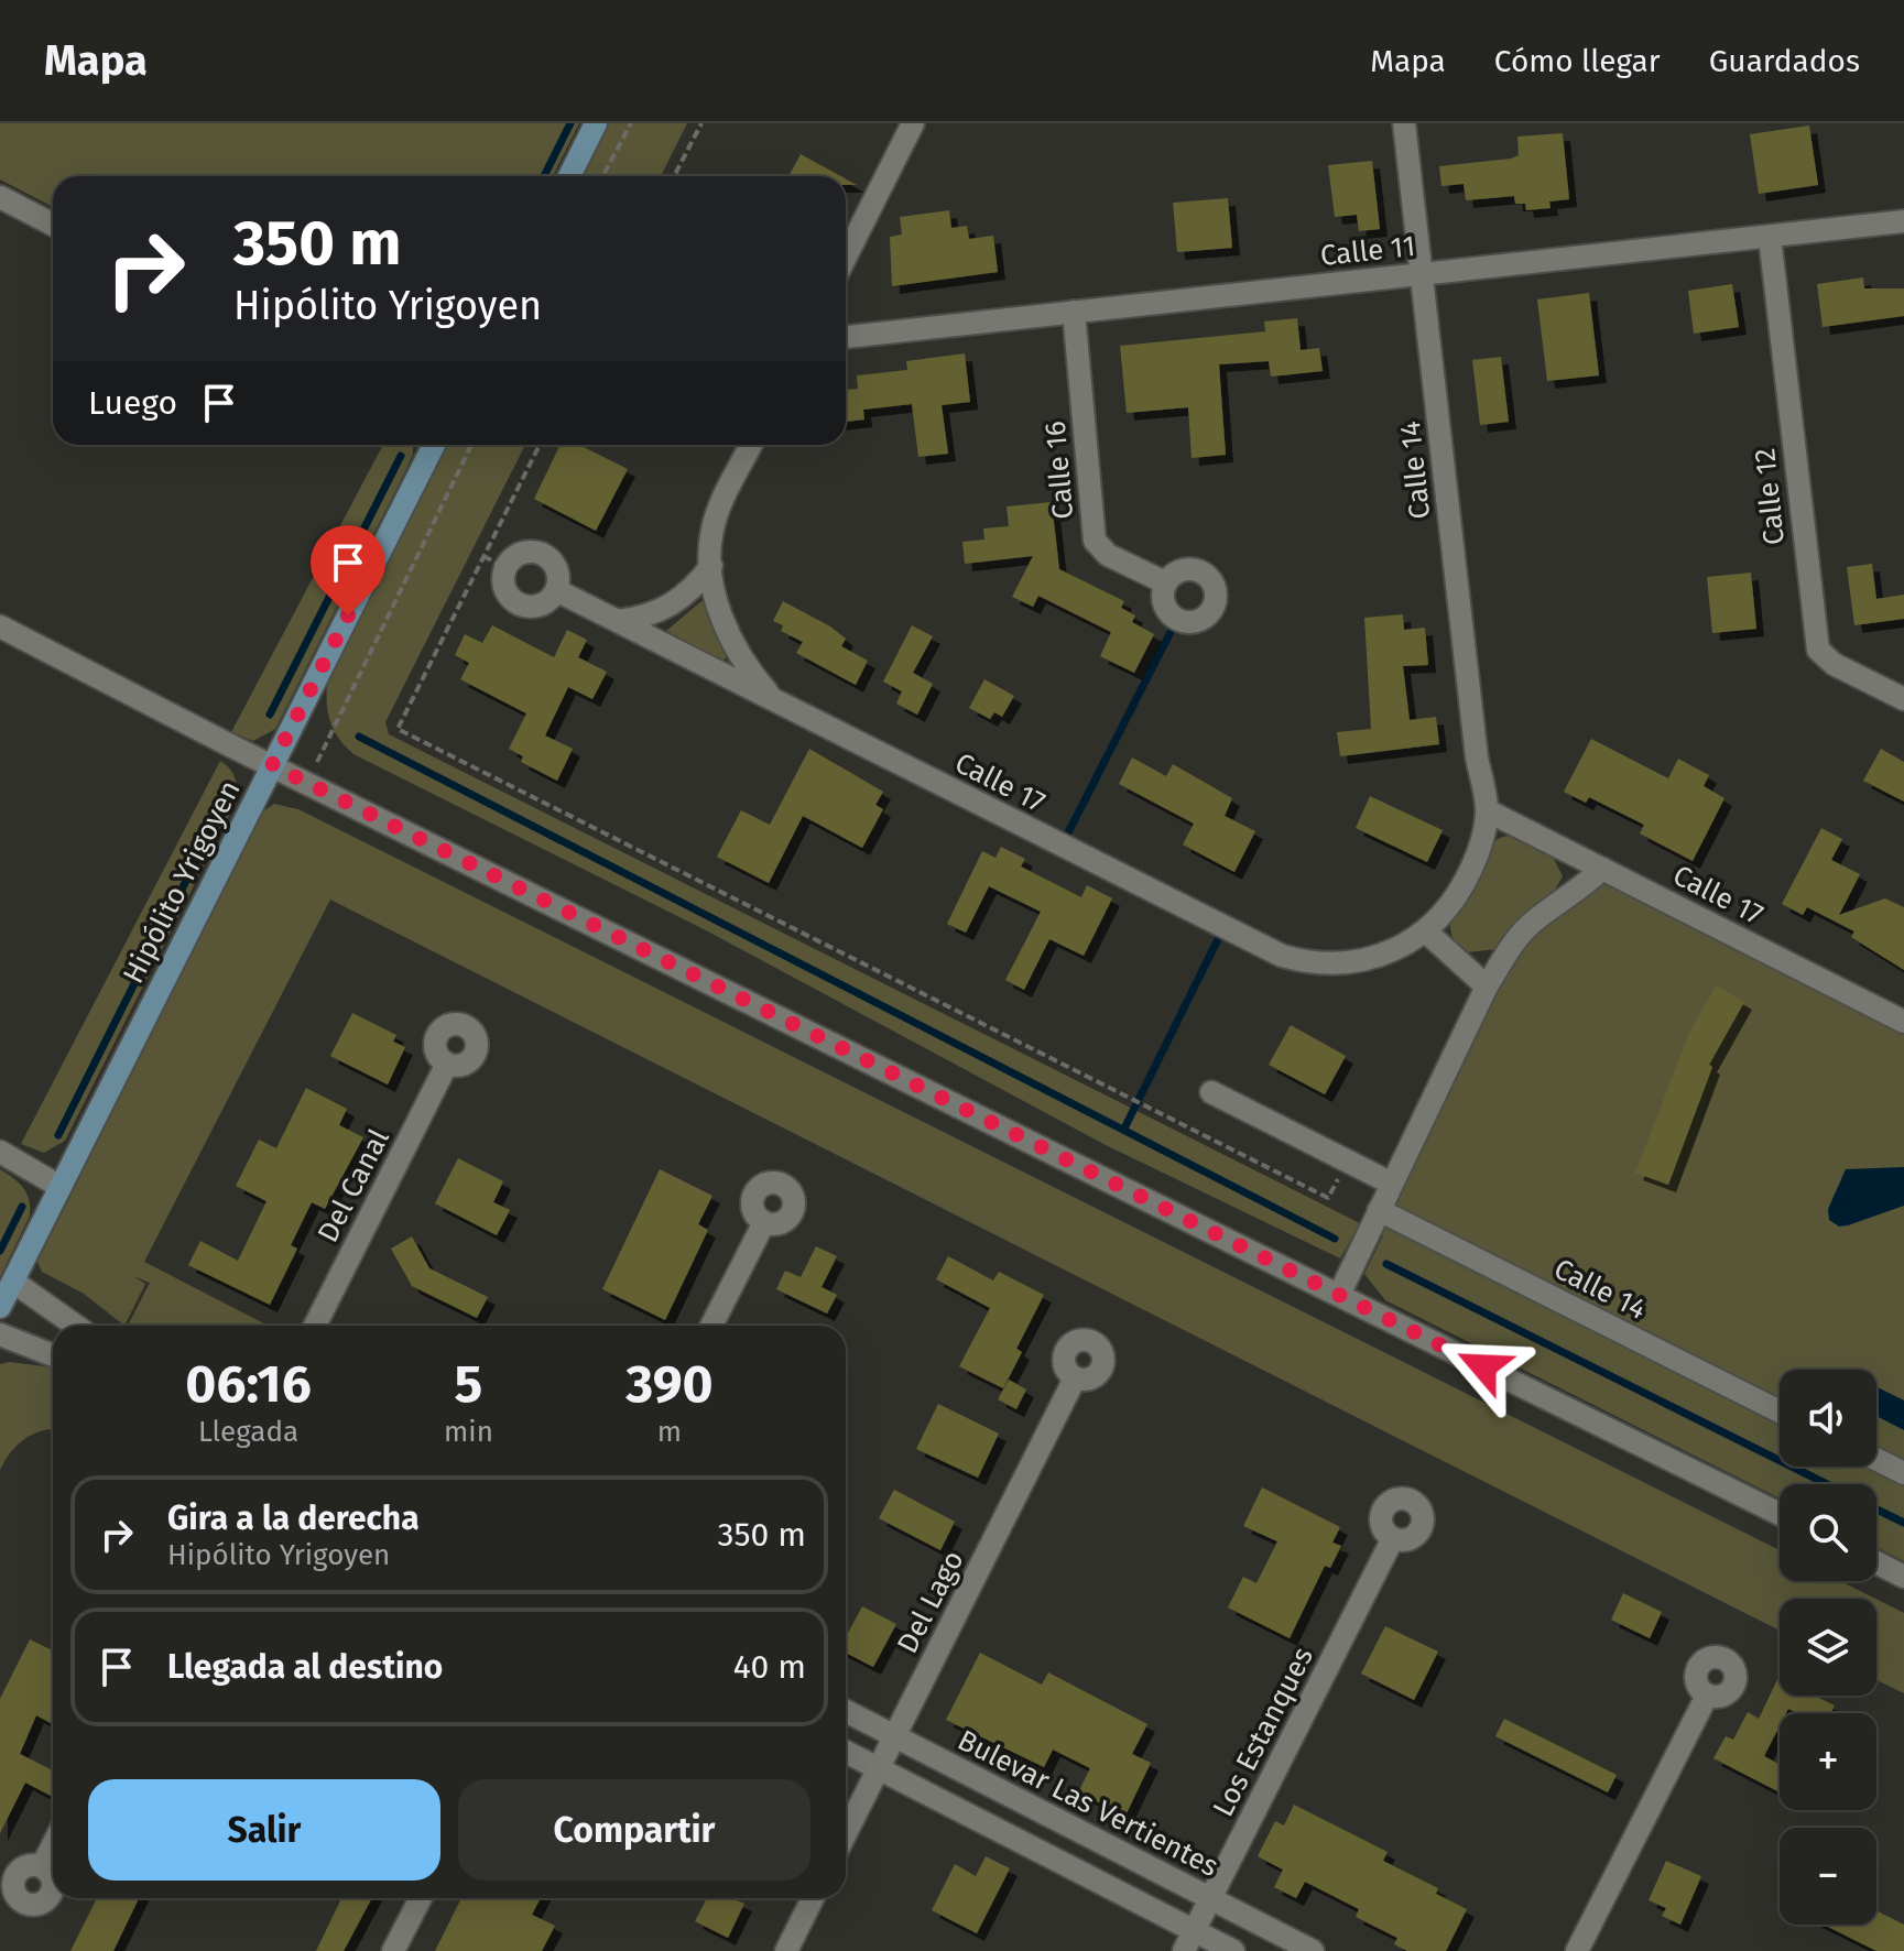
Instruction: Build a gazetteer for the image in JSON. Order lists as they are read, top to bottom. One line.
{"streets":{"main road":["Hipólito Yrigoyen"],"street":["Calle 11","Calle 16","Calle 14","Calle 12","Calle 17","Del Canal","Del Lago","Los Estanques","Bulevar Las Vertientes"]},"crossings":[["Calle 11","Calle 16"],["Calle 11","Calle 14"],["Calle 11","Calle 12"],["Calle 14","Calle 17"],["Del Lago","Bulevar Las Vertientes"],["Los Estanques","Bulevar Las Vertientes"]],"page":{"header":"Mapa","nav":["Mapa","Cómo llegar","Guardados"],"turn":["350 m","Hipólito Yrigoyen"],"then":"Luego","eta":["06:16","Llegada","5","min","390","m"],"map_buttons":["+","−"],"list":[{"name":"Gira a la derecha","note":"Hipólito Yrigoyen","value":"350 m"},{"name":"Llegada al destino","value":"40 m"}],"buttons":["Salir","Compartir"]}}
